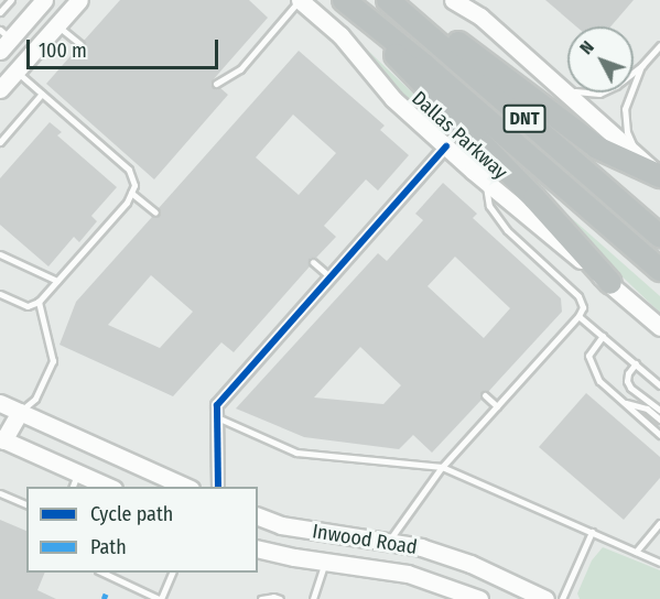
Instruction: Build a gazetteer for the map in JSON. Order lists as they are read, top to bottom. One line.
{"streets":{"highway":["DNT"],"main road":["Dallas Parkway","Inwood Road"]},"legend":["Cycle path","Path"],"scale_bar":"100 m","north":"top left"}
